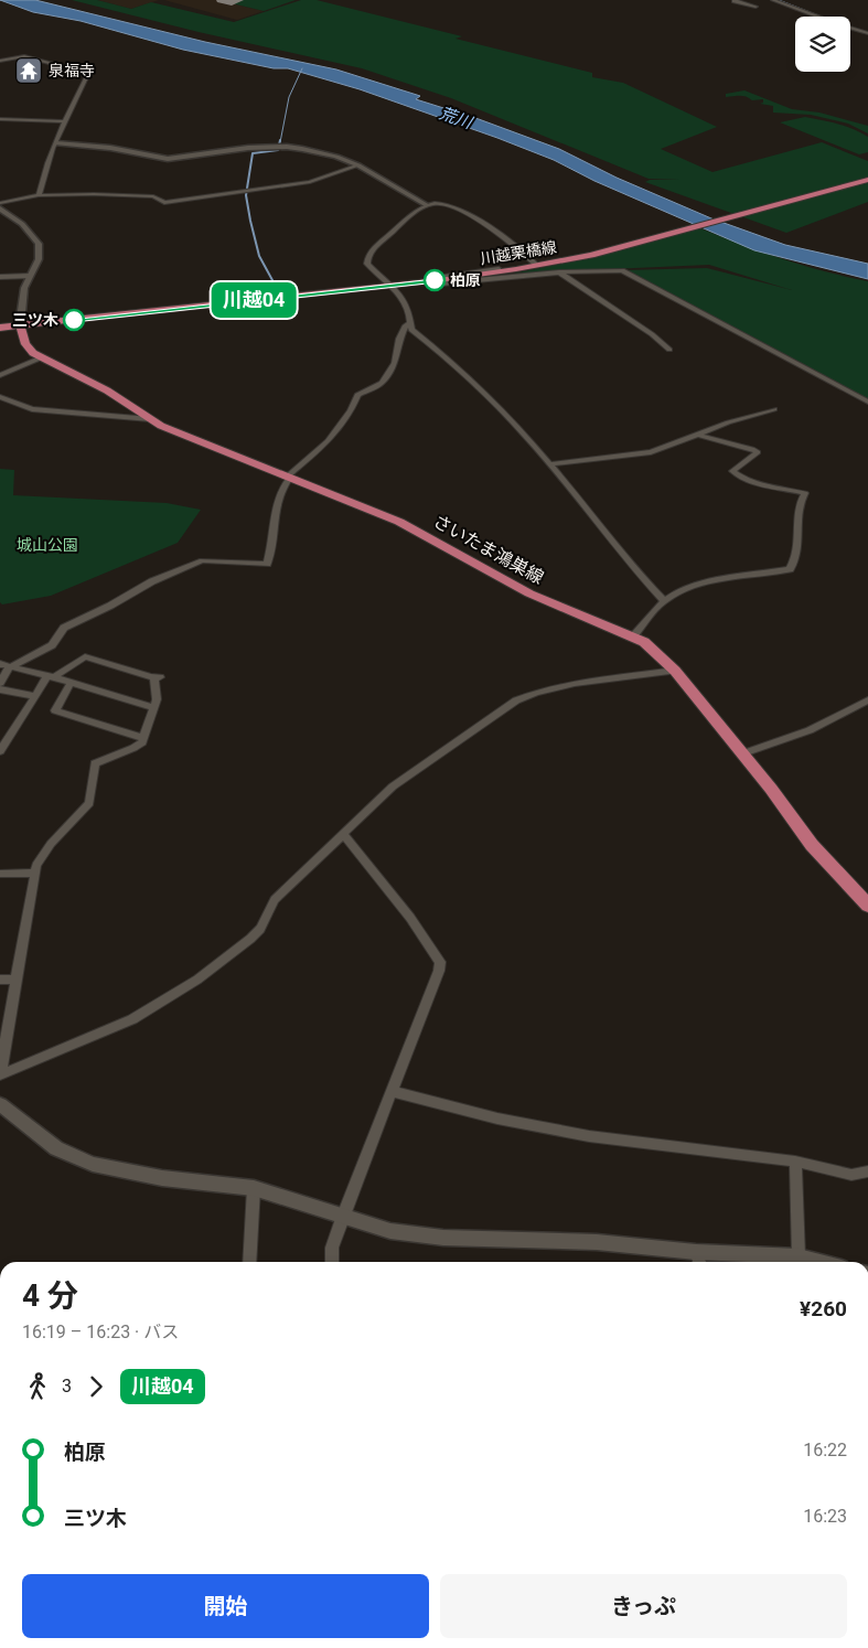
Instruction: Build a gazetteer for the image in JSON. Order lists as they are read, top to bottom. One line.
{"streets":{"main road":["川越栗橋線","さいたま鴻巣線"]},"crossings":[["川越栗橋線","さいたま鴻巣線"]],"water":["荒川"],"parks":["城山公園"],"places":{"temple":["泉福寺"],"other":["柏原","三ツ木"]},"lines":["bus line 川越04"],"page":{"on_map":"川越04","heading":["4 分","16:19 – 16:23 · バス","¥260"],"legs":["3","川越04"],"list":[{"name":"柏原","value":"16:22"},{"name":"三ツ木","value":"16:23"}],"buttons":["開始","きっぷ"]}}
